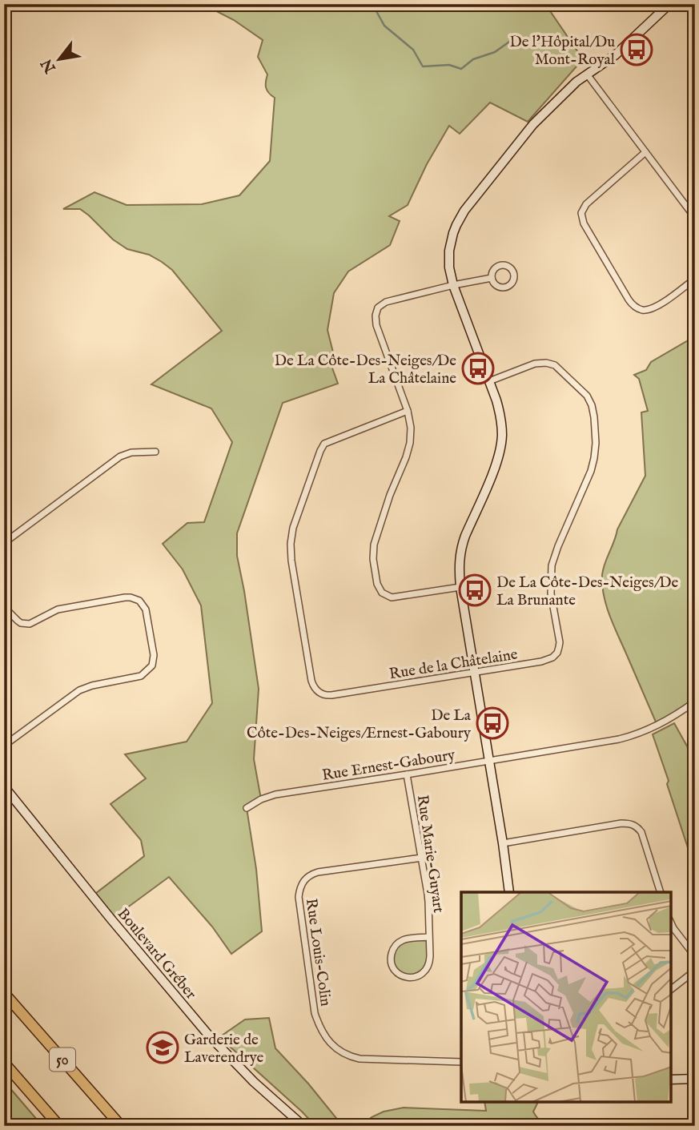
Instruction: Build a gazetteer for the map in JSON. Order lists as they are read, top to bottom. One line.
{"streets":{"highway":["50"],"street":["Rue de la Châtelaine","Rue Ernest-Gaboury","Rue Marie-Guyart","Rue Louis-Colin","Boulevard Gréber"]},"crossings":[["Rue Ernest-Gaboury","Rue Marie-Guyart"],["Rue Marie-Guyart","Rue Louis-Colin"]],"places":{"bus stop":["De l'Hôpital/Du Mont-Royal","De La Côte-Des-Neiges/De La Châtelaine","De La Côte-Des-Neiges/De La Brunante","De La Côte-Des-Neiges/Ernest-Gaboury"],"school or university":["Garderie de Laverendrye"]},"north":"bottom left"}
